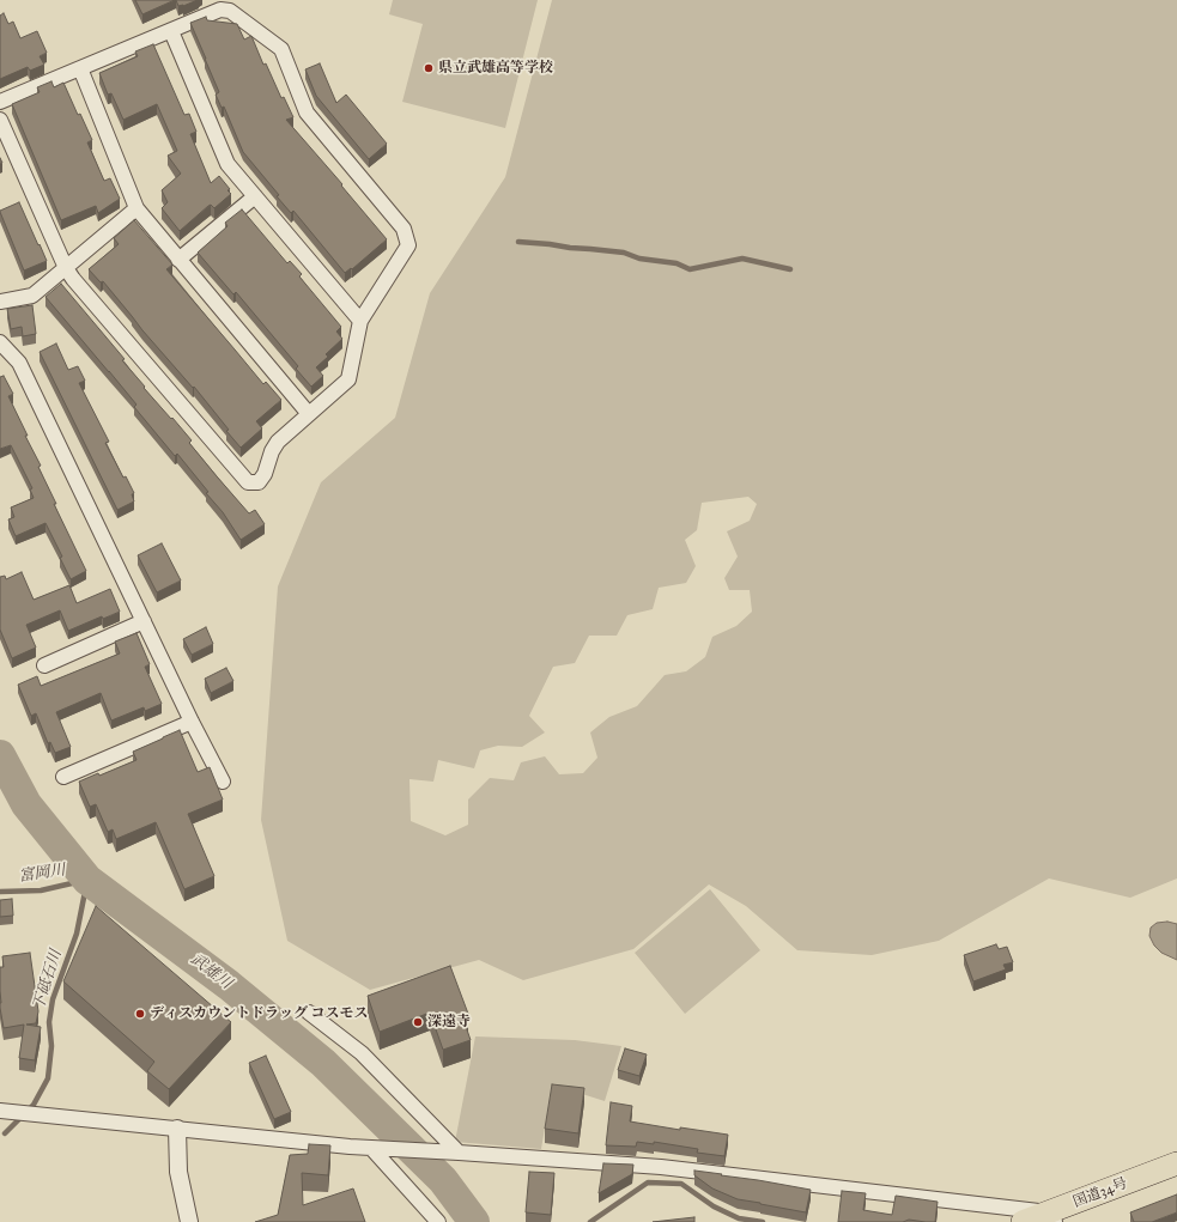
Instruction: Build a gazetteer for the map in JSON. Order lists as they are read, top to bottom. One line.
{"streets":{"highway":["国道34号"]},"water":["富岡川","武雄川","下砥石川"],"places":["県立武雄高等学校","ディスカウントドラッグ コスモス","深遠寺"]}
